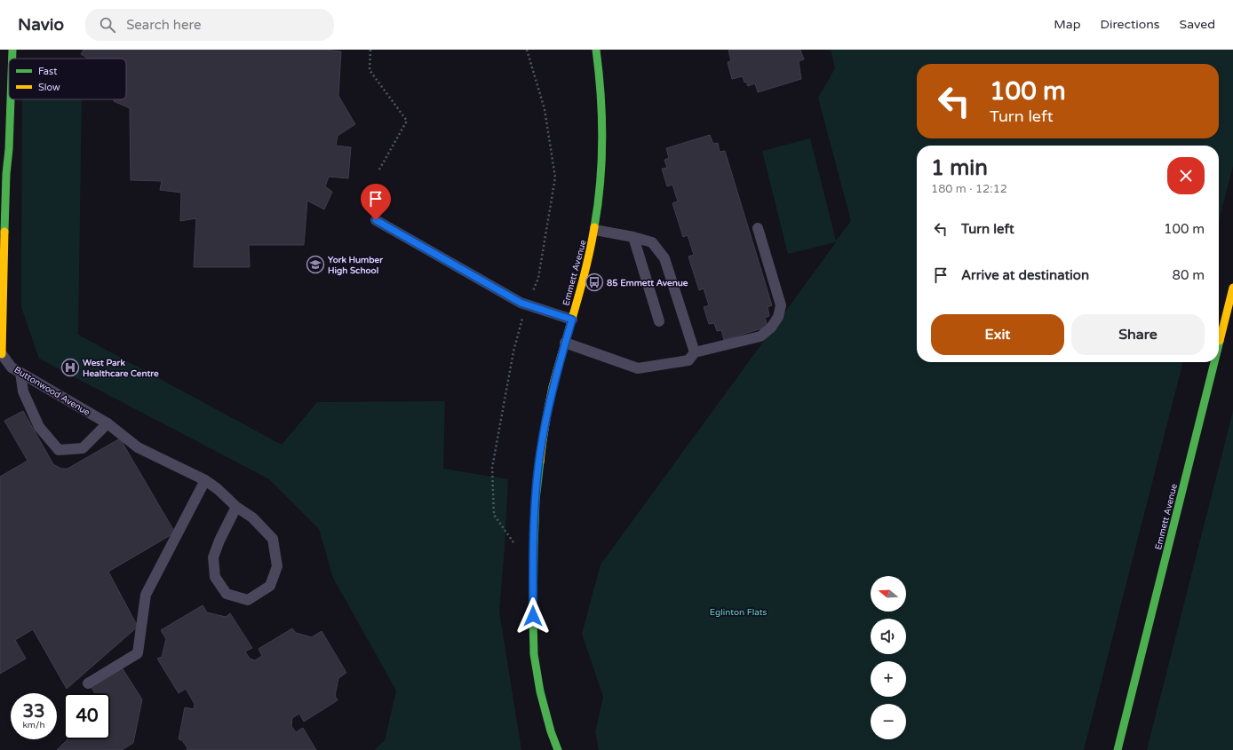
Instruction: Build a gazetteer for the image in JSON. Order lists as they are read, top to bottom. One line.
{"streets":{"street":["Emmett Avenue","Buttonwood Avenue"]},"parks":["Eglinton Flats"],"places":{"school or university":["York Humber High School"],"bus stop":["85 Emmett Avenue"],"hospital":["West Park Healthcare Centre"]},"legend":["Fast","Slow"],"north":"left","page":{"header":"Navio","search":"Search here","nav":["Map","Directions","Saved"],"turn":["100 m","Turn left"],"heading":["1 min","180 m · 12:12"],"list":[{"name":"Turn left","value":"100 m"},{"name":"Arrive at destination","value":"80 m"}],"buttons":["Exit","Share"],"map_buttons":["+","−"],"speed":"33 km/h","limit":"40"}}
